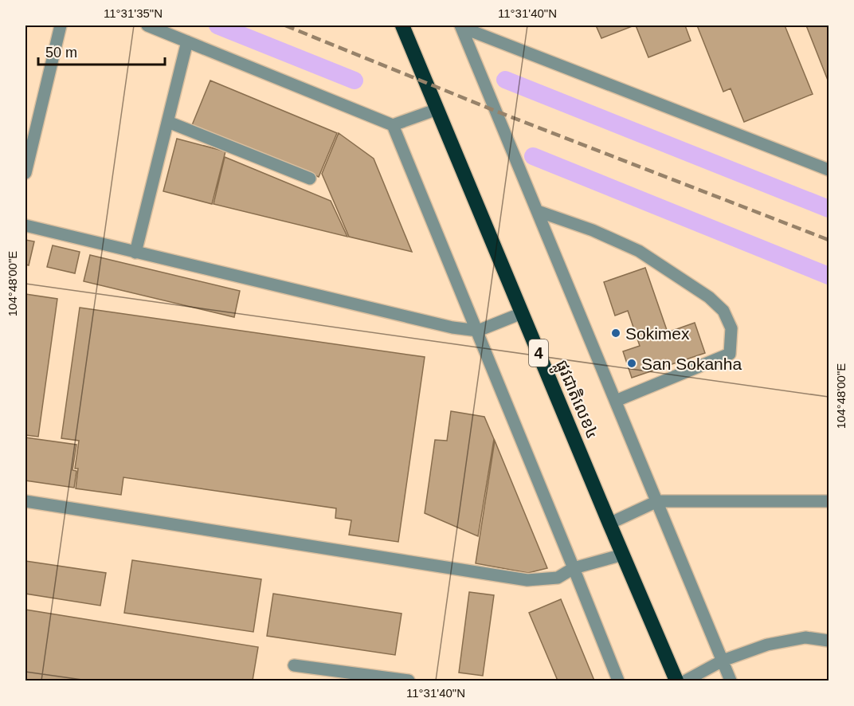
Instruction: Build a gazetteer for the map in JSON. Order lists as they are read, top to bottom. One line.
{"streets":{"highway":["4","ផ្លូវជាតិលេខ៤"]},"places":["Sokimex","San Sokanha"],"scale_bar":"50 m","coordinates":["11°31'35\"N","11°31'40\"N","104°48'00\"E"]}
